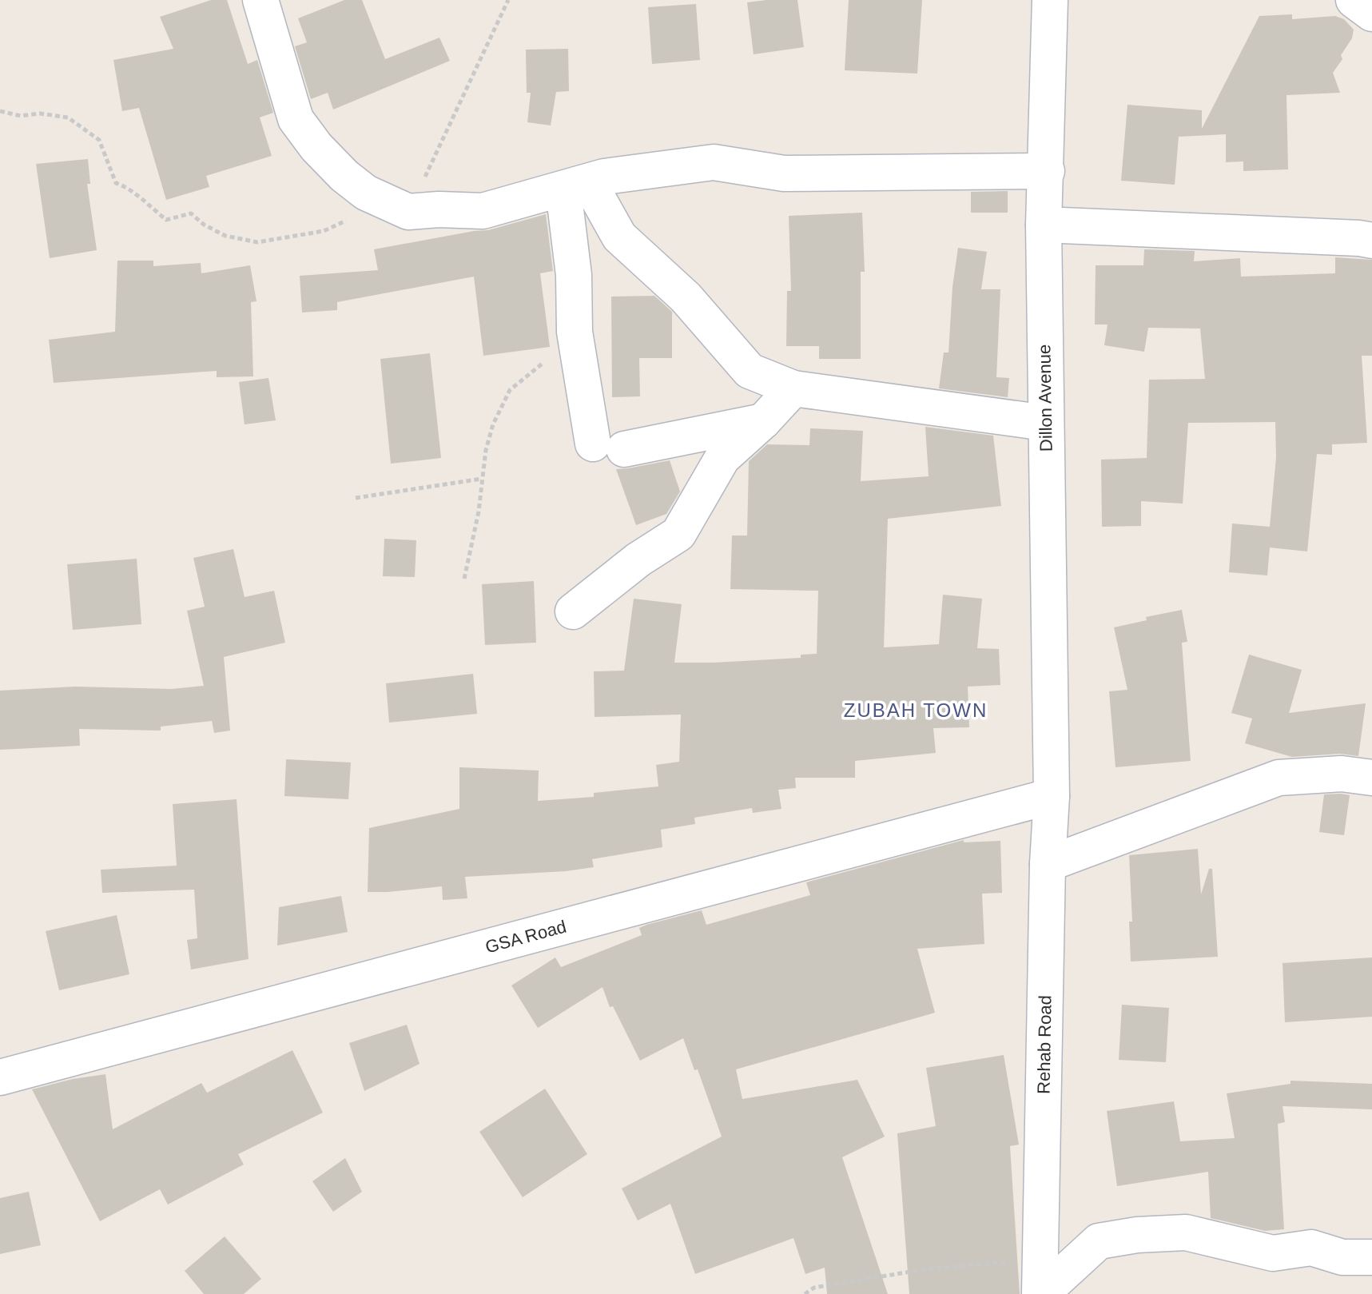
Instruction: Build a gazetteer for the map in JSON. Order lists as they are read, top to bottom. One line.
{"streets":{"street":["Dillon Avenue","GSA Road","Rehab Road"]},"crossings":[["Dillon Avenue","GSA Road"],["Dillon Avenue","Rehab Road"],["GSA Road","Rehab Road"]],"districts":["ZUBAH TOWN"]}
